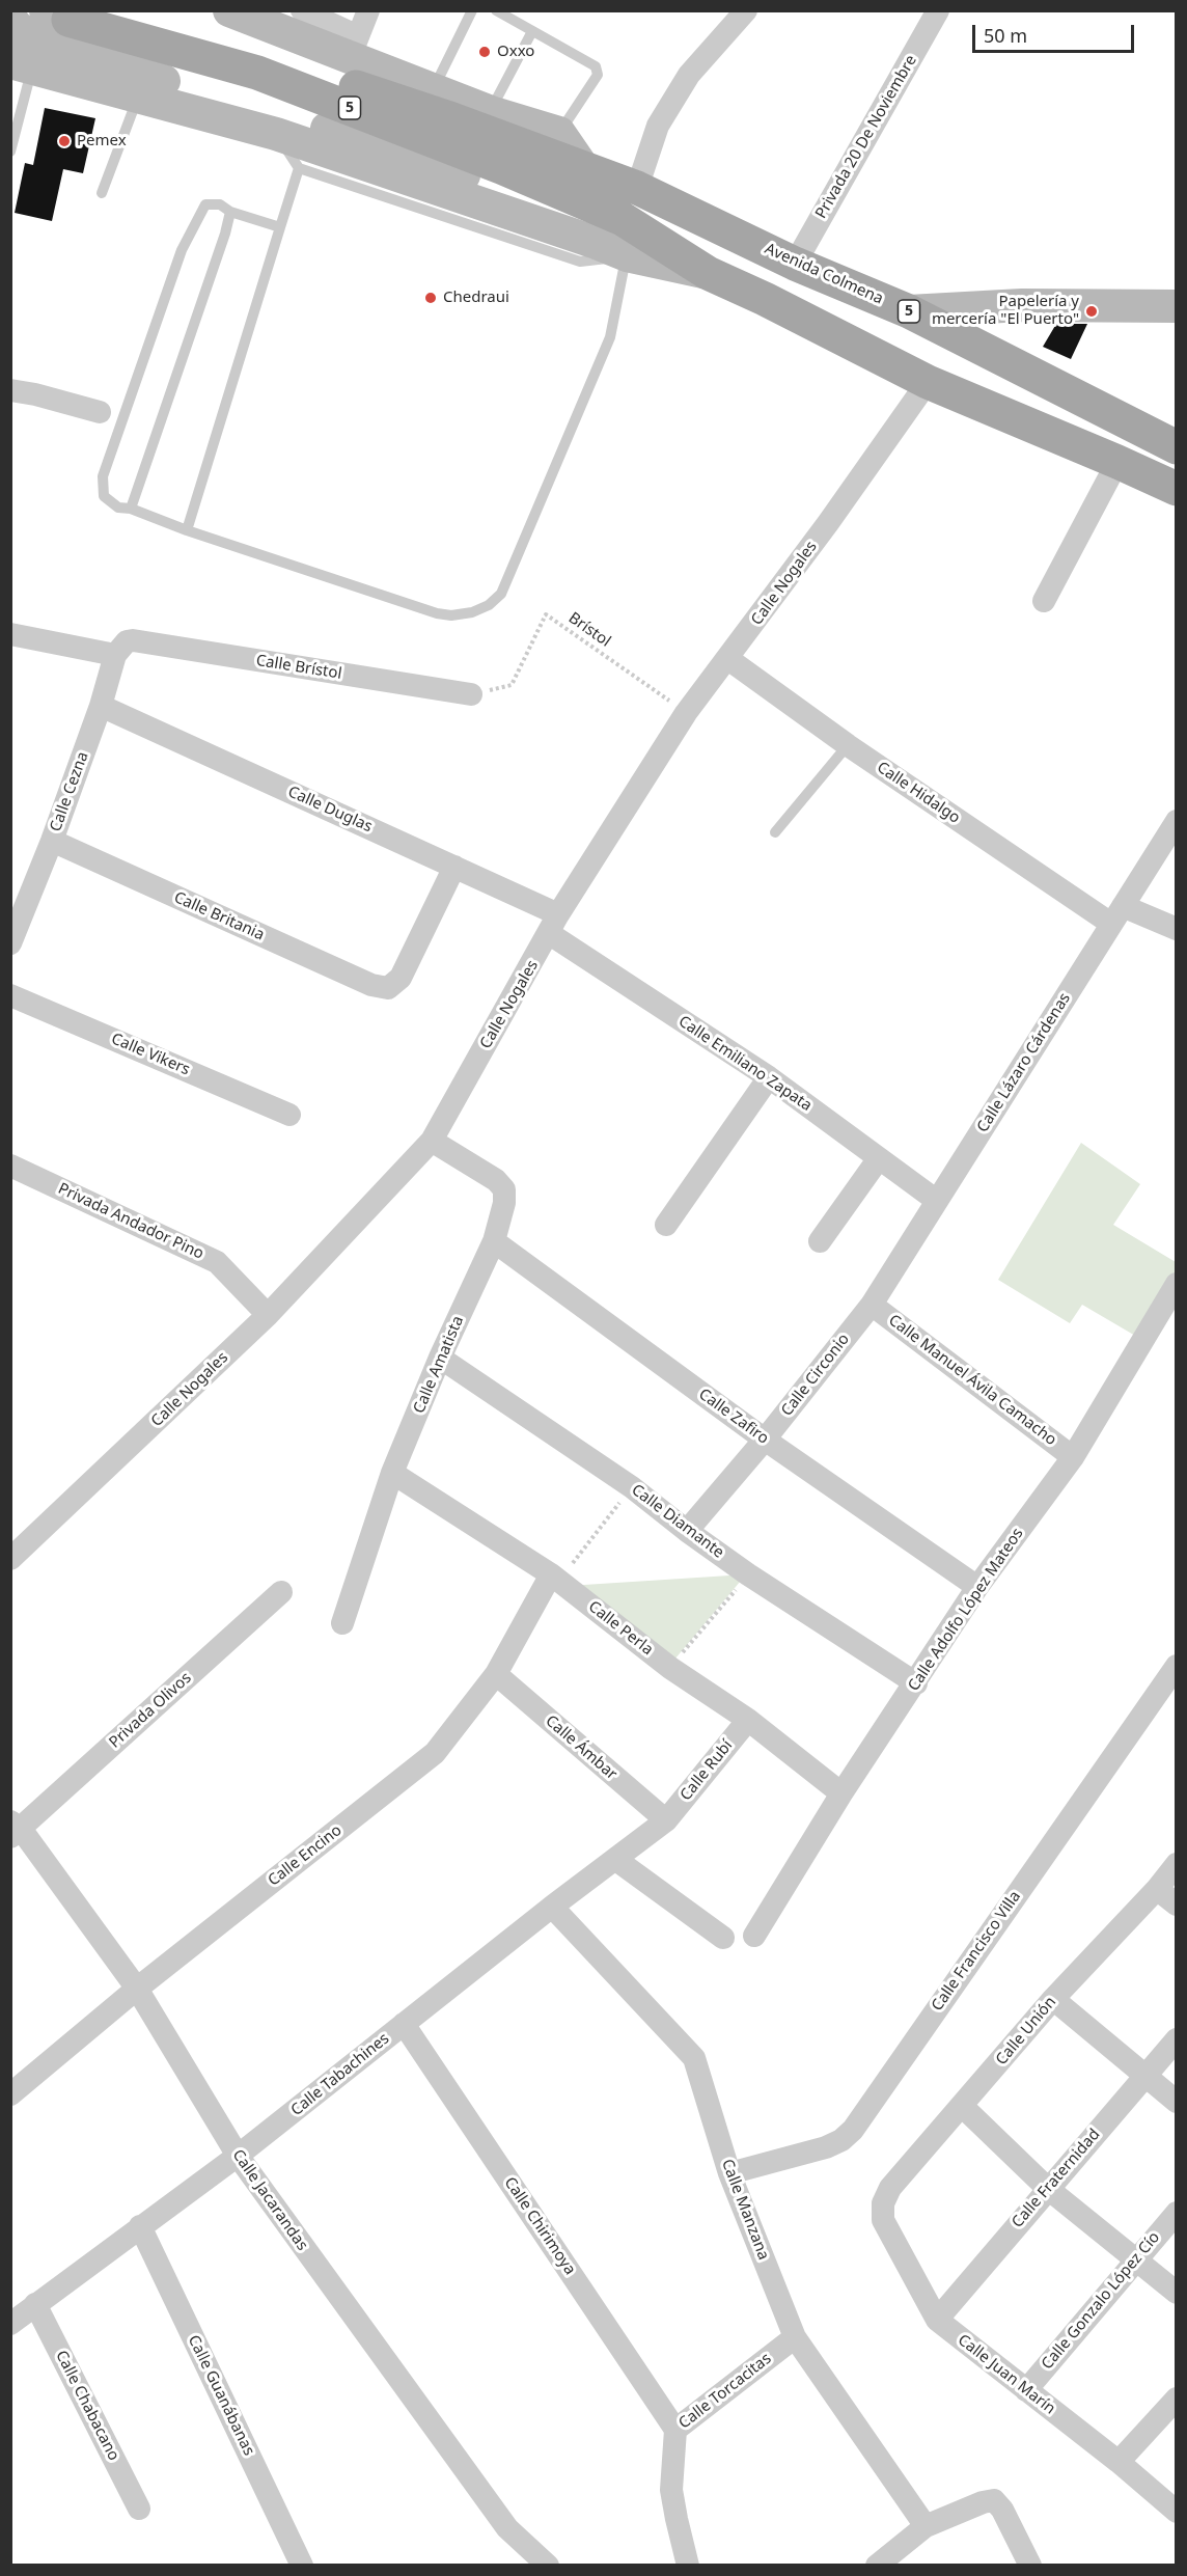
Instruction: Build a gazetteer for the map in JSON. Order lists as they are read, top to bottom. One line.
{"streets":{"main road":["5","Avenida Colmena"],"street":["Privada 20 De Noviembre","Calle Nogales","Calle Brístol","Calle Cezna","Calle Hidalgo","Calle Duglas","Calle Britania","Calle Vikers","Calle Lázaro Cárdenas","Calle Emiliano Zapata","Privada Andador Pino","Calle Amatista","Calle Circonio","Calle Manuel Ávila Camacho","Calle Zafiro","Calle Diamante","Calle Adolfo López Mateos","Calle Perla","Privada Olivos","Calle Ámbar","Calle Rubí","Calle Encino","Calle Francisco Villa","Calle Unión","Calle Tabachines","Calle Fraternidad","Calle Jacarandas","Calle Manzana","Calle Chirimoya","Calle Gonzalo López Cío","Calle Juan Marín","Calle Torcacitas","Calle Guanábanas","Calle Chabacano"],"path":["Brístol"]},"crossings":[["5","Avenida Colmena"],["5","Calle Nogales"],["Privada 20 De Noviembre","Avenida Colmena"],["Calle Nogales","Brístol"],["Calle Nogales","Calle Hidalgo"],["Calle Nogales","Calle Duglas"],["Calle Nogales","Calle Emiliano Zapata"],["Calle Nogales","Privada Andador Pino"],["Calle Nogales","Calle Amatista"],["Brístol","Calle Brístol"],["Calle Brístol","Calle Cezna"],["Calle Cezna","Calle Duglas"],["Calle Cezna","Calle Britania"],["Calle Hidalgo","Calle Lázaro Cárdenas"],["Calle Duglas","Calle Britania"],["Calle Duglas","Calle Emiliano Zapata"],["Calle Lázaro Cárdenas","Calle Emiliano Zapata"],["Calle Lázaro Cárdenas","Calle Circonio"],["Calle Lázaro Cárdenas","Calle Manuel Ávila Camacho"],["Calle Amatista","Calle Zafiro"],["Calle Amatista","Calle Diamante"],["Calle Amatista","Calle Perla"],["Calle Circonio","Calle Manuel Ávila Camacho"],["Calle Circonio","Calle Zafiro"],["Calle Circonio","Calle Diamante"],["Calle Manuel Ávila Camacho","Calle Adolfo López Mateos"],["Calle Zafiro","Calle Adolfo López Mateos"],["Calle Diamante","Calle Adolfo López Mateos"],["Calle Adolfo López Mateos","Calle Perla"],["Calle Perla","Calle Rubí"],["Calle Perla","Calle Encino"],["Privada Olivos","Calle Jacarandas"],["Calle Ámbar","Calle Rubí"],["Calle Ámbar","Calle Encino"],["Calle Ámbar","Calle Tabachines"],["Calle Rubí","Calle Tabachines"],["Calle Encino","Calle Jacarandas"],["Calle Francisco Villa","Calle Manzana"],["Calle Unión","Calle Juan Marín"],["Calle Tabachines","Calle Jacarandas"],["Calle Tabachines","Calle Manzana"],["Calle Tabachines","Calle Chirimoya"],["Calle Tabachines","Calle Guanábanas"],["Calle Tabachines","Calle Chabacano"],["Calle Fraternidad","Calle Juan Marín"],["Calle Manzana","Calle Torcacitas"],["Calle Chirimoya","Calle Torcacitas"],["Calle Gonzalo López Cío","Calle Juan Marín"]],"places":["Oxxo","Pemex","Chedraui","Papelería y mercería \"El Puerto\""],"scale_bar":"50 m"}
